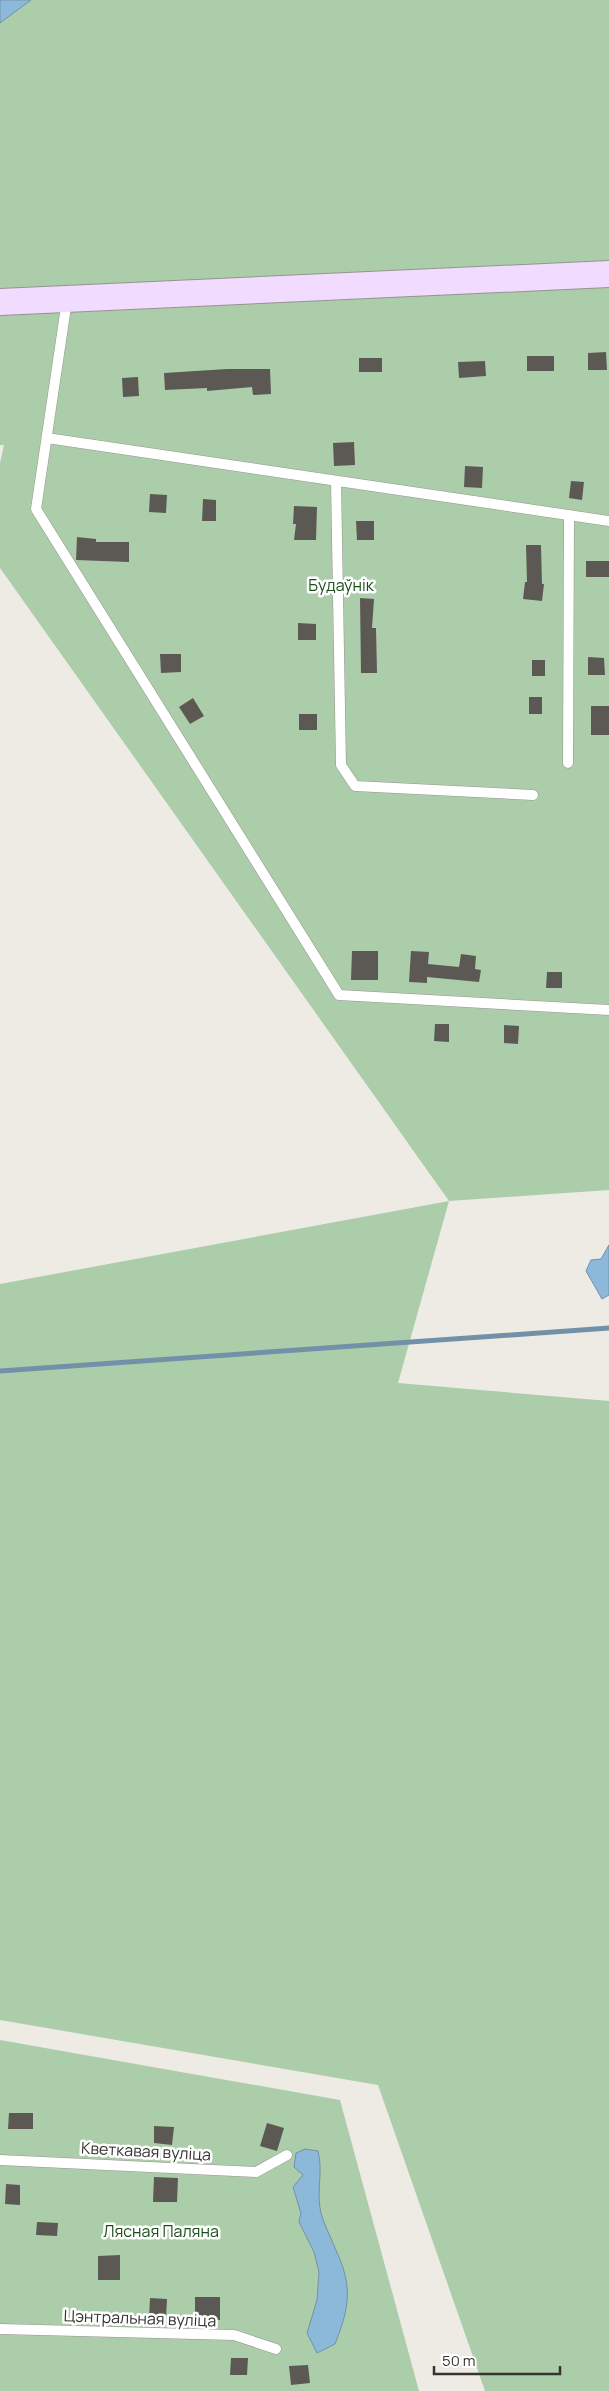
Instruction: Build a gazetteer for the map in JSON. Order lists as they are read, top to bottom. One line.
{"streets":{"lane":["Кветкавая вуліца","Цэнтральная вуліца"]},"parks":["Будаўнік","Лясная Паляна"],"scale_bar":"50 m"}
